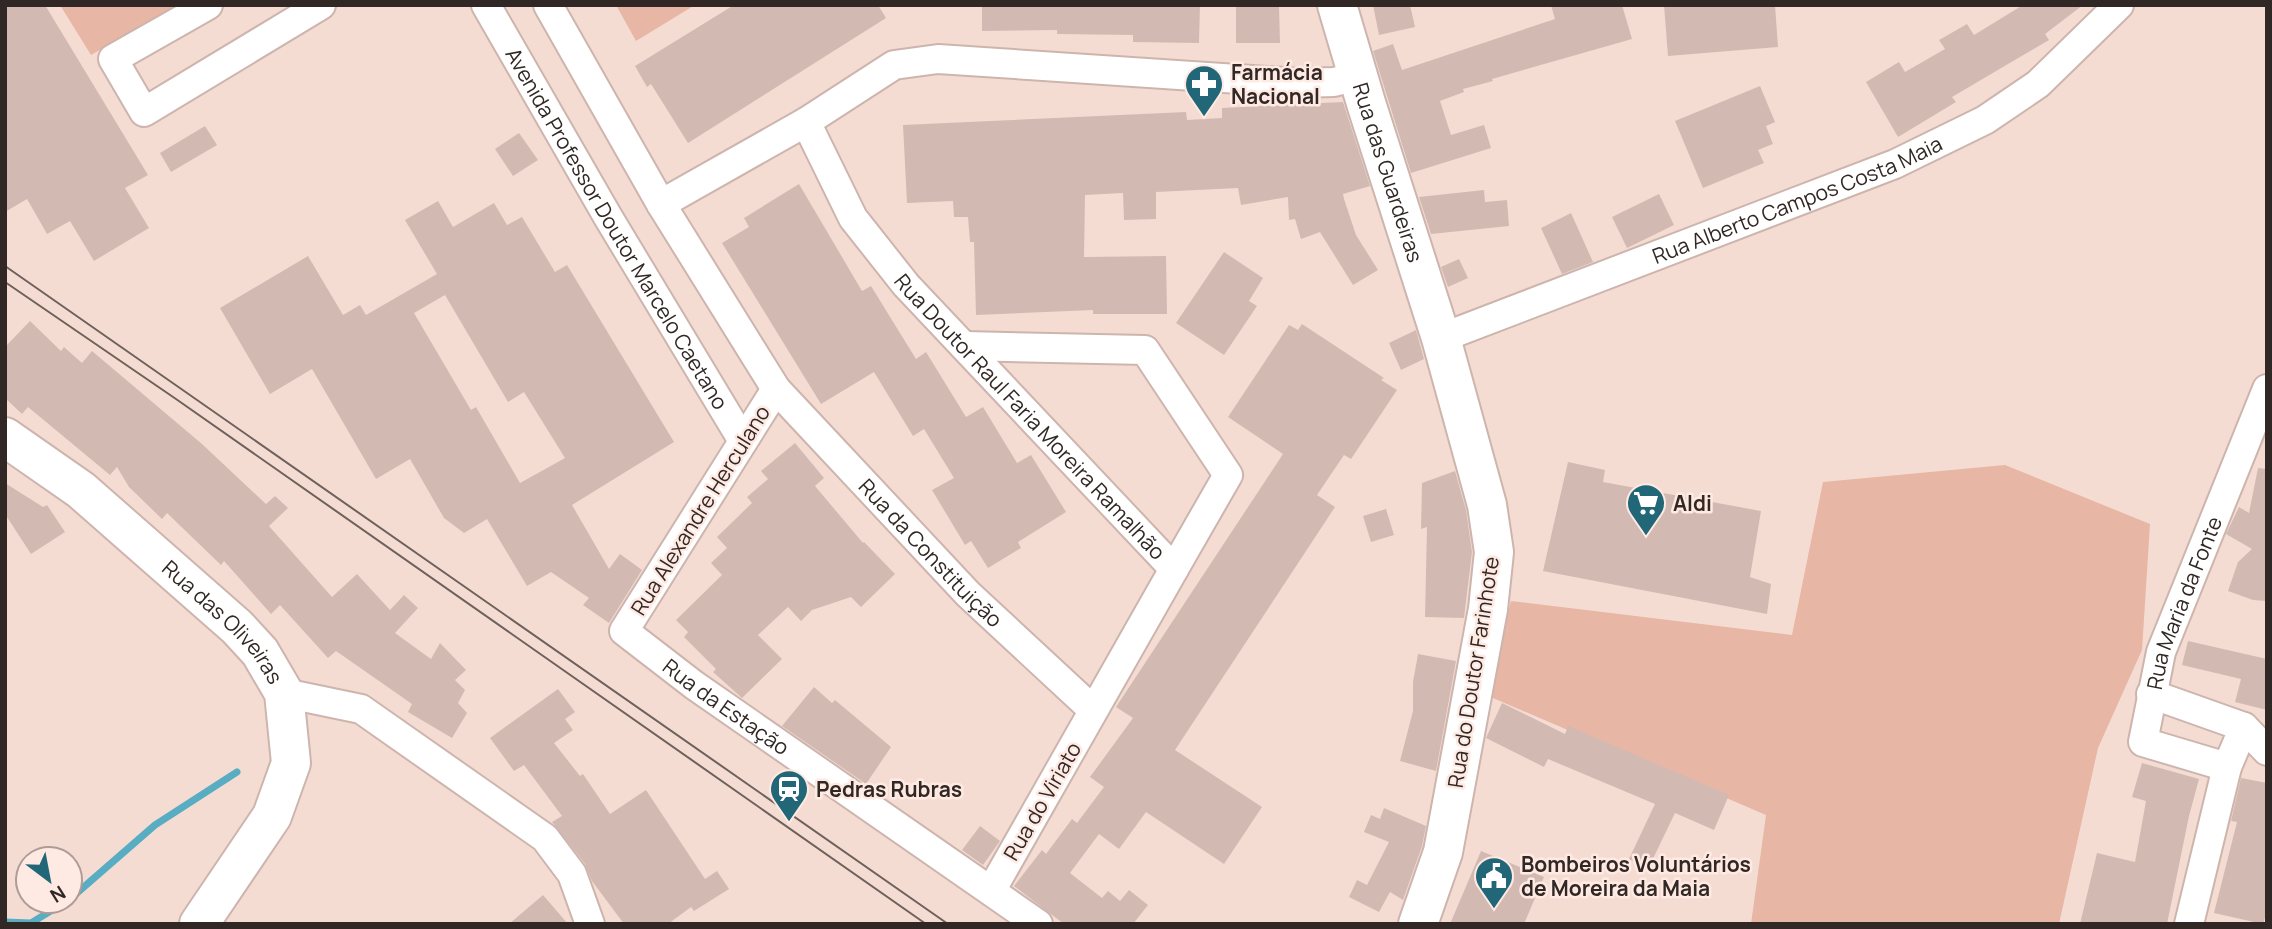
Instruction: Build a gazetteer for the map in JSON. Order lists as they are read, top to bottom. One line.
{"streets":{"main road":["Rua das Guardeiras","Rua das Oliveiras","Rua do Doutor Farinhote"],"street":["Rua Alberto Campos Costa Maia","Avenida Professor Doutor Marcelo Caetano","Rua Doutor Raul Faria Moreira Ramalhão","Rua Alexandre Herculano","Rua da Constituição","Rua Maria da Fonte","Rua da Estação","Rua do Viriato"]},"crossings":[["Rua das Guardeiras","Rua Alberto Campos Costa Maia"],["Rua das Guardeiras","Rua do Doutor Farinhote"],["Rua Alberto Campos Costa Maia","Rua do Doutor Farinhote"],["Avenida Professor Doutor Marcelo Caetano","Rua Alexandre Herculano"],["Rua Doutor Raul Faria Moreira Ramalhão","Rua da Constituição"],["Rua Doutor Raul Faria Moreira Ramalhão","Rua do Viriato"],["Rua Alexandre Herculano","Rua da Constituição"],["Rua Alexandre Herculano","Rua da Estação"],["Rua da Constituição","Rua do Viriato"],["Rua da Estação","Rua do Viriato"]],"places":{"pharmacy":["Farmácia Nacional"],"supermarket":["Aldi"],"station":["Pedras Rubras"],"public building":["Bombeiros Voluntários de Moreira da Maia"]},"north":"bottom right"}
